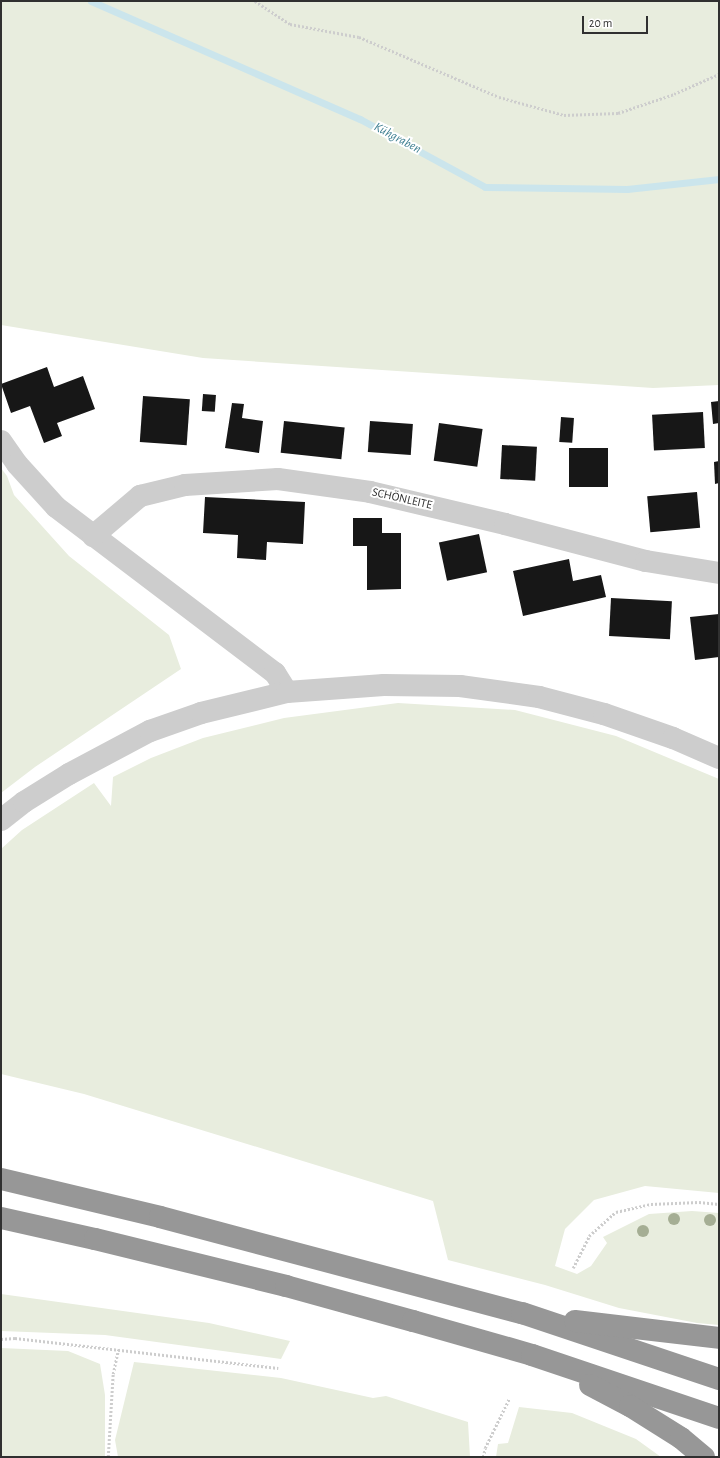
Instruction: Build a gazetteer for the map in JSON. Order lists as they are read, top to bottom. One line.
{"streets":{"street":["SCHÖNLEITE"]},"water":["Kühgraben"],"scale_bar":"20 m"}
